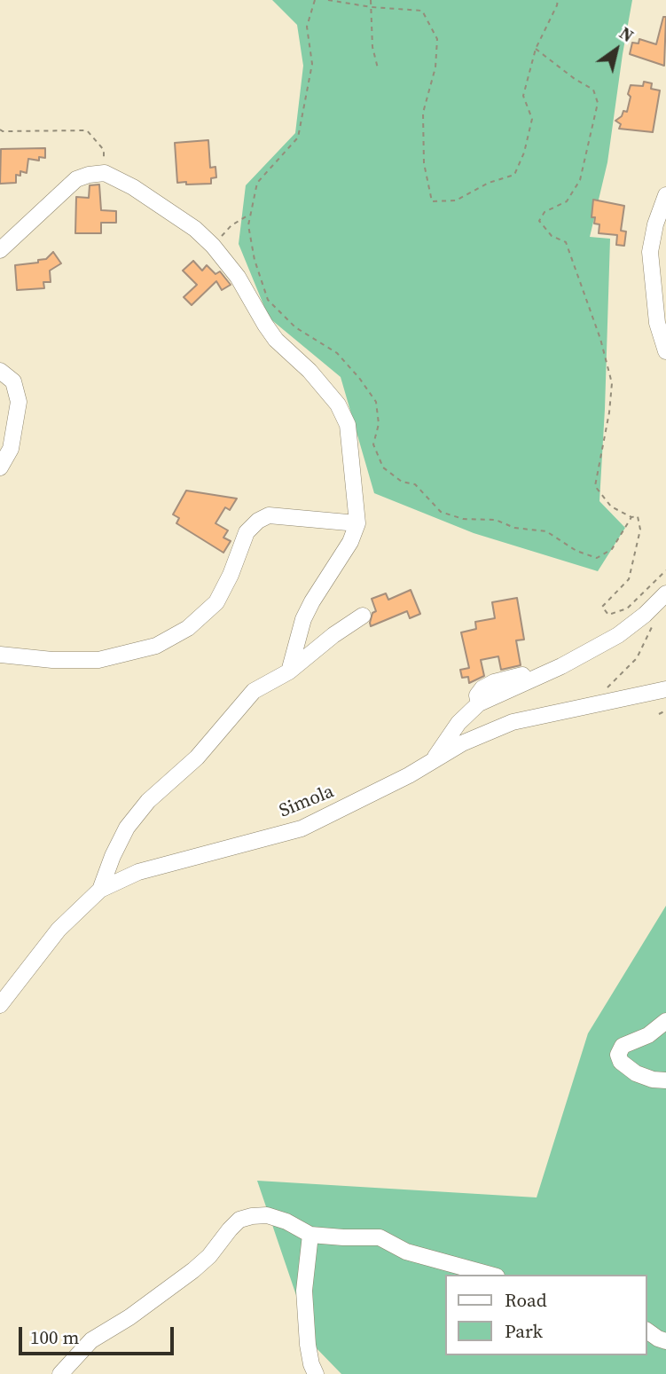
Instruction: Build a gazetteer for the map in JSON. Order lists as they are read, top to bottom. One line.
{"streets":{"street":["Simola"]},"legend":["Road","Park"],"scale_bar":"100 m","north":"top right"}
